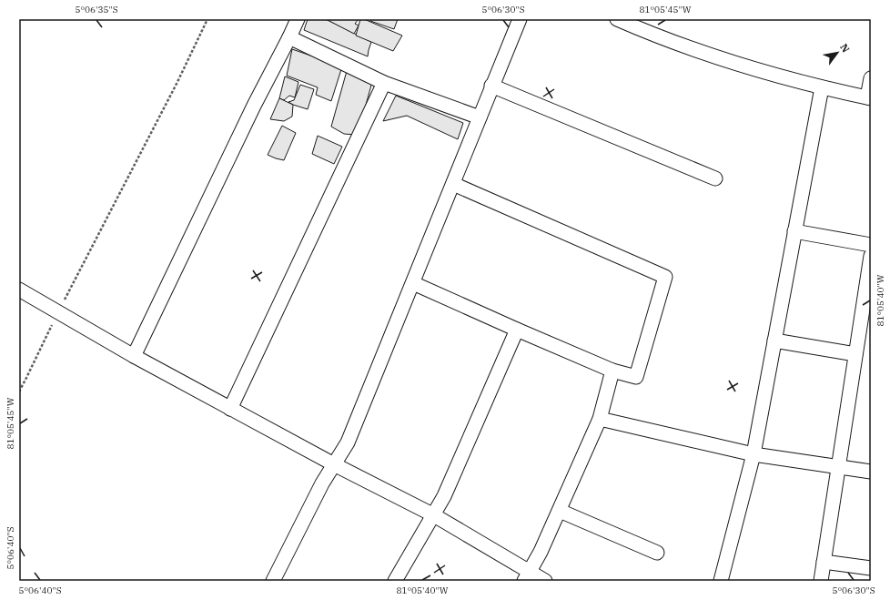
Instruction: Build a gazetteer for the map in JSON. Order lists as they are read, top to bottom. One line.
{"north":"top right","coordinates":["5°06'35\"S","5°06'30\"S","81°05'45\"W","81°05'40\"W","5°06'40\"S"]}
